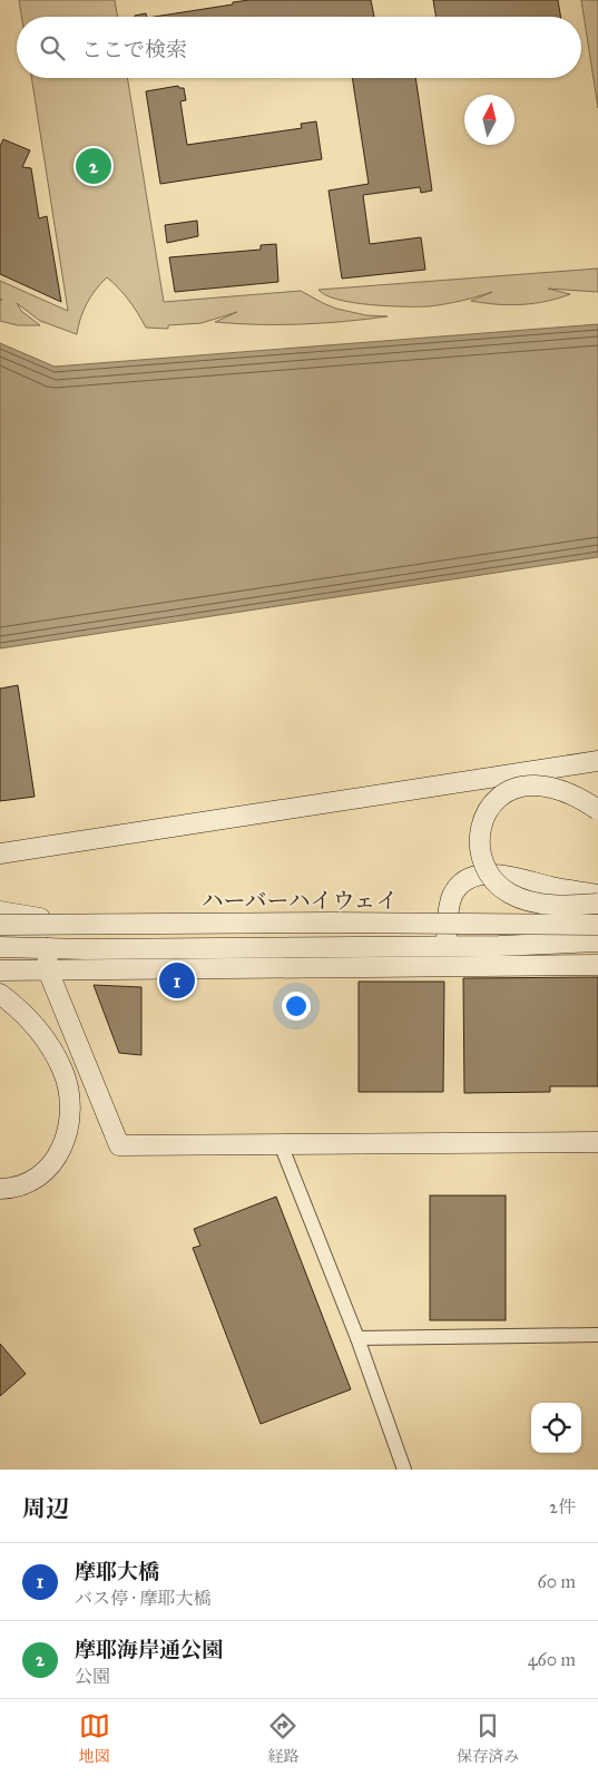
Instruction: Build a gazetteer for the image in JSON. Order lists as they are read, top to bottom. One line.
{"streets":{"street":["ハーバーハイウェイ"]},"north":"top","page":{"search":"ここで検索","pins":["2","1"],"heading":["周辺","2件"],"list":[{"mark":"1","name":"摩耶大橋","note":"バス停 · 摩耶大橋","value":"60 m"},{"mark":"2","name":"摩耶海岸通公園","note":"公園","value":"460 m"}],"nav":["地図","経路","保存済み"]}}
